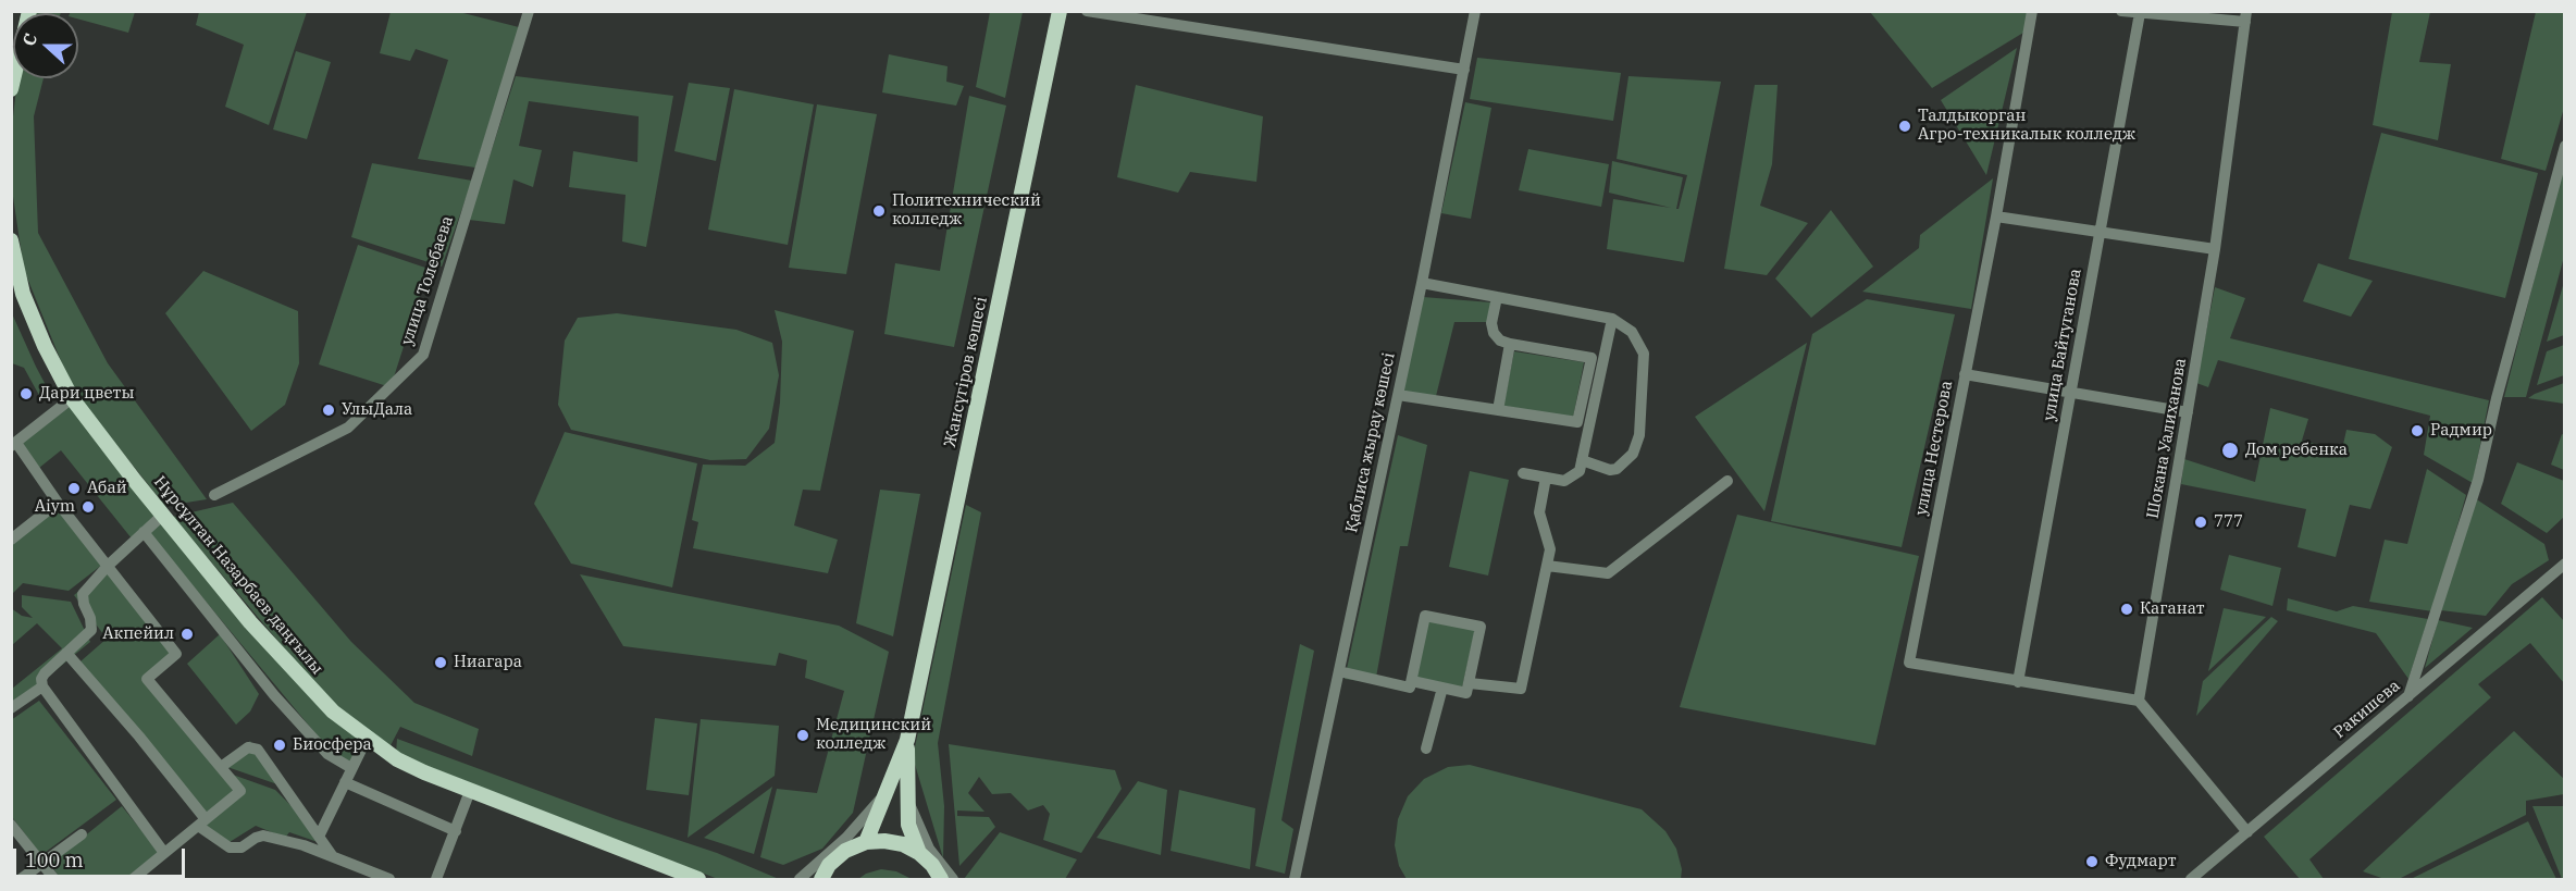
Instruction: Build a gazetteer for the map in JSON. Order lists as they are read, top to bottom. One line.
{"streets":{"main road":["Жансүгіров көшесі","Нұрсұлтан Назарбаев даңғылы"],"street":["улица Толебаева","улица Байтуганова","Шокана Уалиханова","Қаблиса жырау көшесі","улица Нестерова","Ракишева"]},"crossings":[["улица Байтуганова","улица Нестерова"],["Шокана Уалиханова","улица Нестерова"]],"places":["Талдыкорган Агро-техникалык колледж","Политехнический колледж","Дари цветы","УлыДала","Радмир","Дом ребенка","Абай","Aiym","777","Каганат","Акпейил","Ниагара","Медицинский колледж","Биосфера","Фудмарт"],"scale_bar":"100 m","north":"left"}
